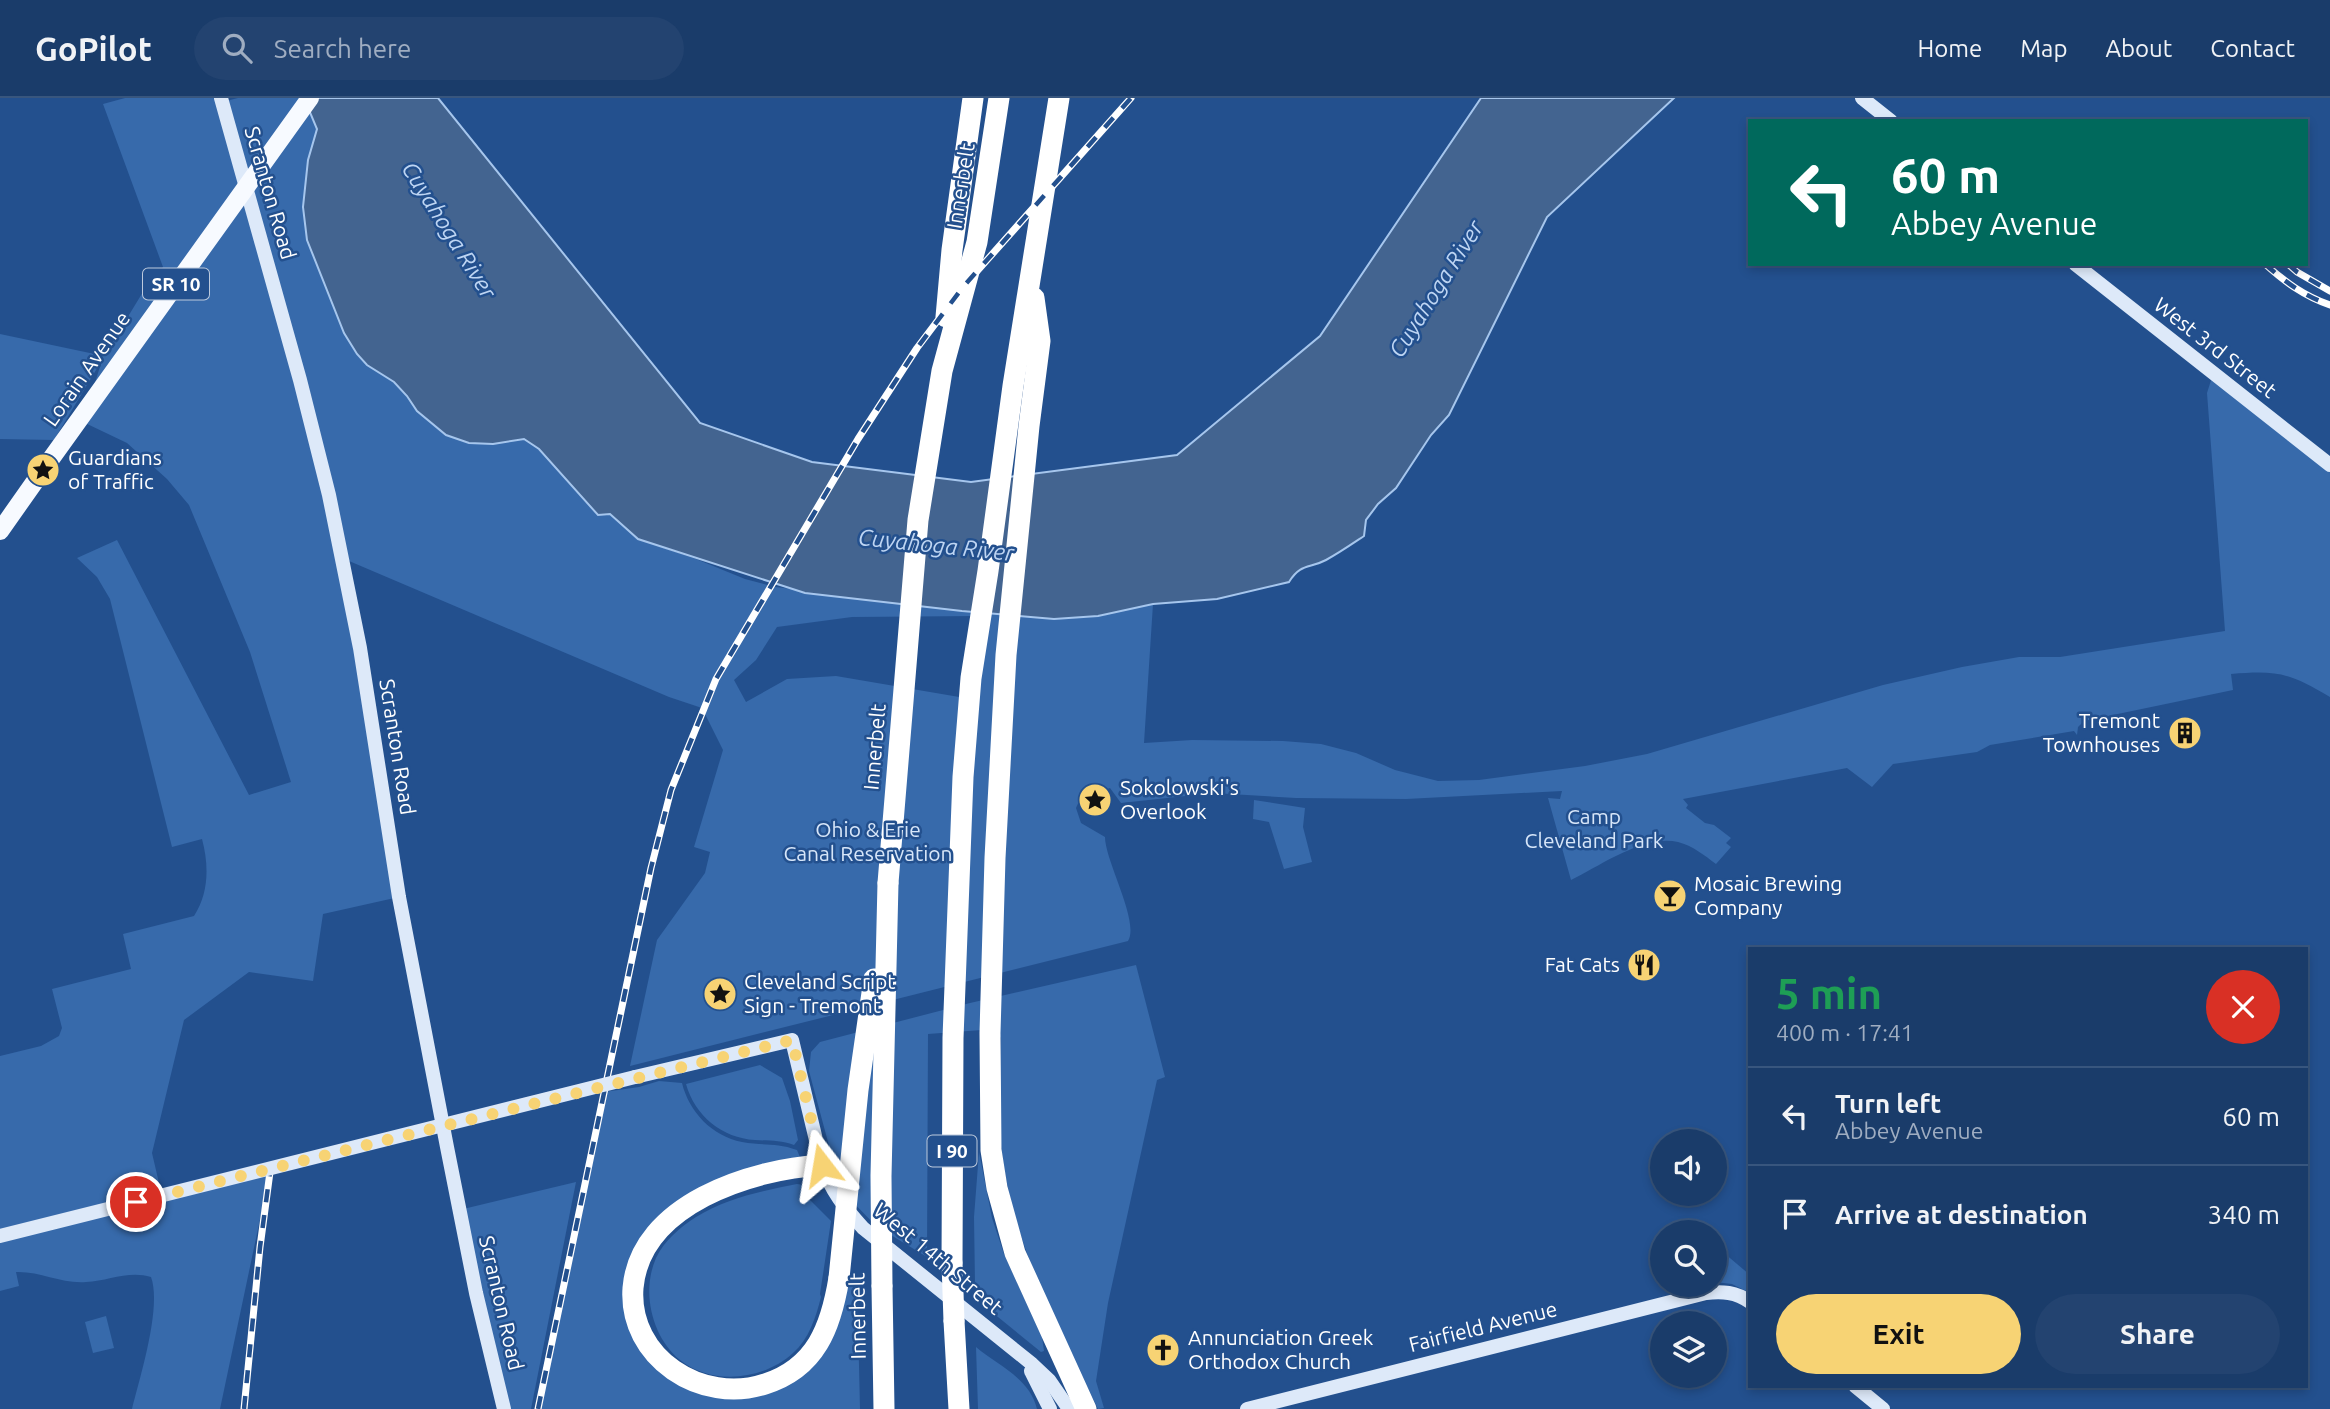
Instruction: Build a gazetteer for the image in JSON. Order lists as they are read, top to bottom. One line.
{"streets":{"highway":["Innerbelt","I 90"],"main road":["SR 10","Lorain Avenue"],"street":["Scranton Road","West 3rd Street","West 14th Street","Fairfield Avenue"]},"water":["Cuyahoga River"],"parks":["Camp Cleveland Park","Ohio & Erie Canal Reservation"],"places":{"place":["Guardians of Traffic","Sokolowski's Overlook","Cleveland Script Sign - Tremont"],"building":["Tremont Townhouses"],"bar":["Mosaic Brewing Company"],"restaurant":["Fat Cats"],"church":["Annunciation Greek Orthodox Church"]},"page":{"header":"GoPilot","search":"Search here","nav":["Home","Map","About","Contact"],"turn":["60 m","Abbey Avenue"],"heading":["5 min","400 m · 17:41"],"list":[{"name":"Turn left","note":"Abbey Avenue","value":"60 m"},{"name":"Arrive at destination","value":"340 m"}],"buttons":["Exit","Share"]}}
